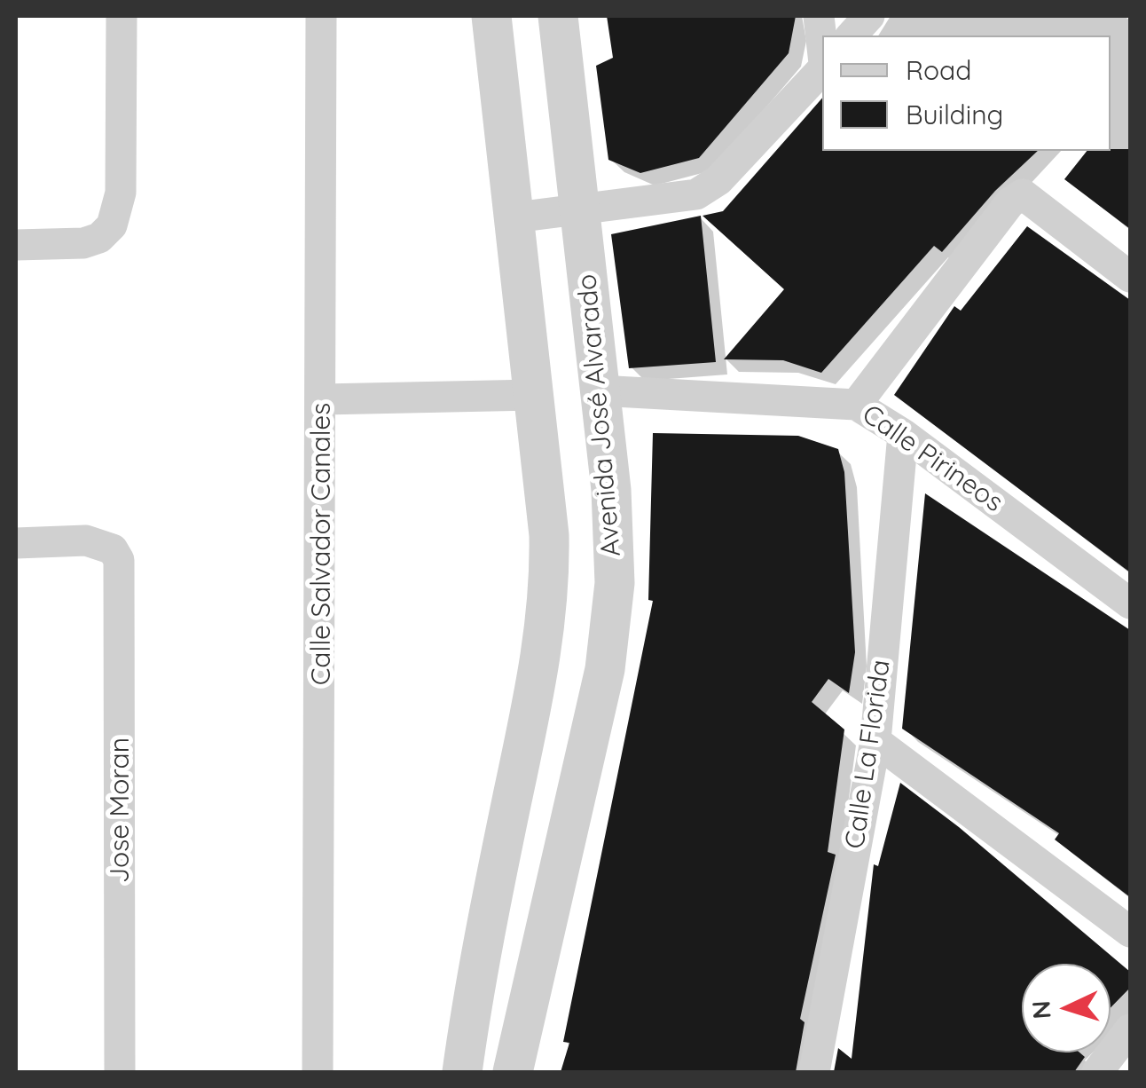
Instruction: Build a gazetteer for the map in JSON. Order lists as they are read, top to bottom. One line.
{"streets":{"street":["Avenida José Alvarado","Calle Pirineos","Calle Salvador Canales","Calle La Florida","Jose Moran"]},"crossings":[["Avenida José Alvarado","Calle Pirineos"],["Calle Pirineos","Calle La Florida"]],"legend":["Road","Building"],"north":"left"}
